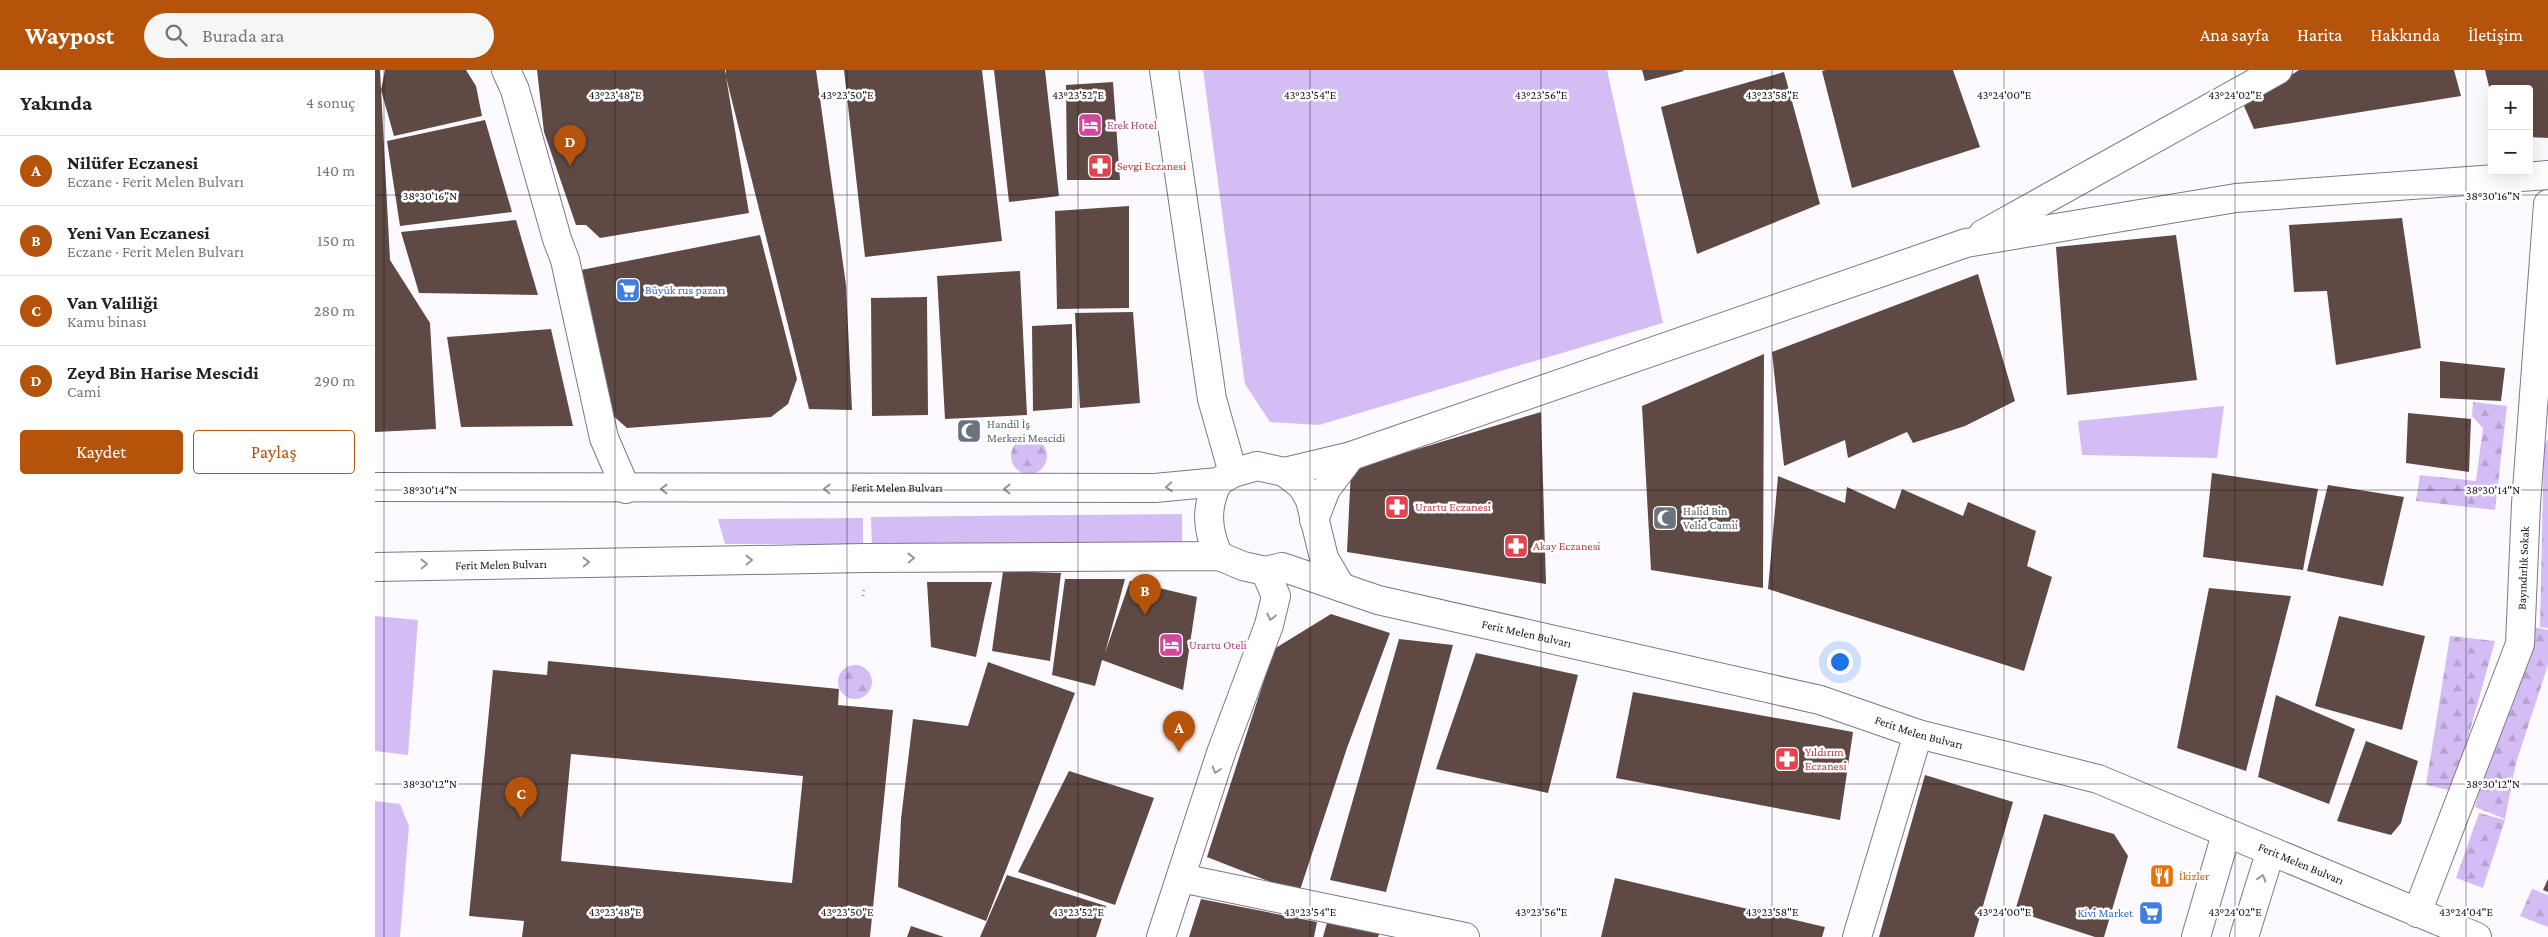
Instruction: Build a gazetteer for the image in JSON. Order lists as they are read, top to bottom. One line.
{"streets":{"street":["Ferit Melen Bulvarı","Bayındırlık Sokak"]},"crossings":[["Ferit Melen Bulvarı","Bayındırlık Sokak"]],"places":{"hotel":["Erek Hotel","Urartu Oteli"],"pharmacy":["Sevgi Eczanesi","Urartu Eczanesi","Akay Eczanesi","Yıldırım Eczanesi"],"supermarket":["Büyük rus pazarı","Kivi Market"],"mosque":["Handil İş Merkezi Mescidi","Halid Bin Velid Camii"],"restaurant":["İkizler"]},"page":{"header":"Waypost","search":"Burada ara","nav":["Ana sayfa","Harita","Hakkında","İletişim"],"heading":["Yakında","4 sonuç"],"map_buttons":["+","−"],"pins":["D","B","A","C"],"list":[{"mark":"A","name":"Nilüfer Eczanesi","note":"Eczane · Ferit Melen Bulvarı","value":"140 m"},{"mark":"B","name":"Yeni Van Eczanesi","note":"Eczane · Ferit Melen Bulvarı","value":"150 m"},{"mark":"C","name":"Van Valiliği","note":"Kamu binası","value":"280 m"},{"mark":"D","name":"Zeyd Bin Harise Mescidi","note":"Cami","value":"290 m"}],"buttons":["Kaydet","Paylaş"]},"coordinates":["43°23'48\"E","43°23'50\"E","43°23'52\"E","43°23'54\"E","43°23'56\"E","43°23'58\"E","43°24'00\"E","43°24'02\"E","38°30'16\"N","38°30'14\"N","38°30'12\"N","43°24'04\"E"]}
